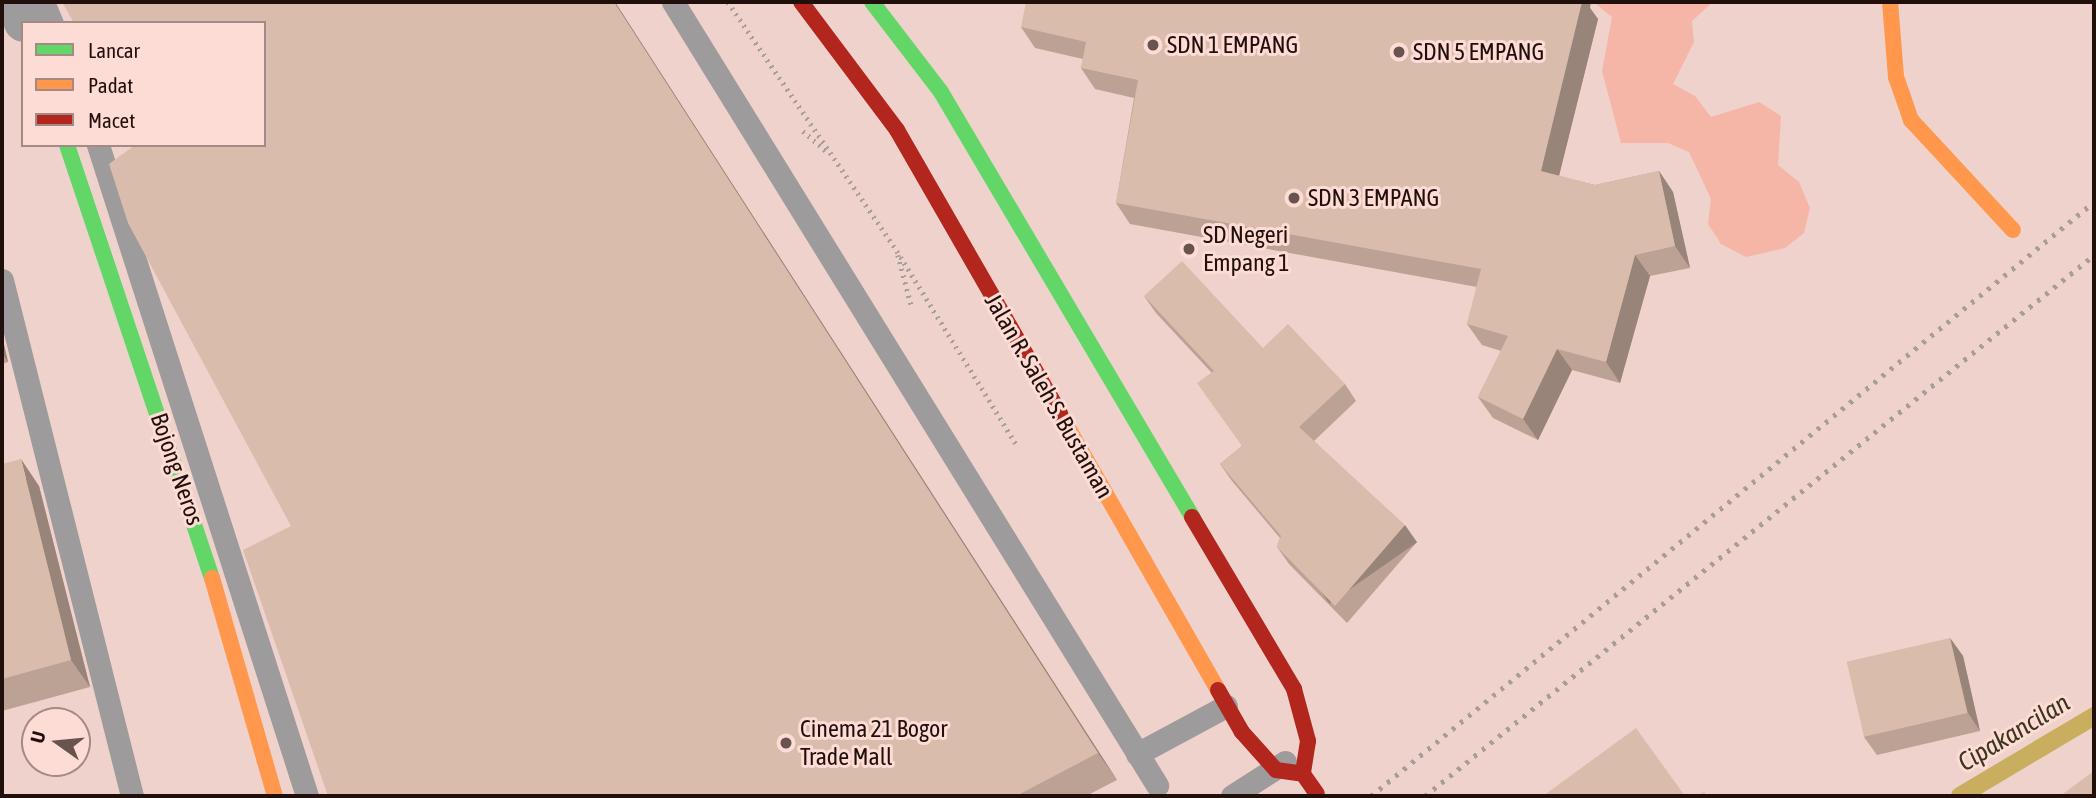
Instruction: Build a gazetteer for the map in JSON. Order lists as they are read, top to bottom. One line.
{"streets":{"main road":["Jalan R. Saleh S. Bustaman","Bojong Neros"]},"water":["Cipakancilan"],"places":["SDN 1 EMPANG","SDN 5 EMPANG","SDN 3 EMPANG","SD Negeri Empang 1","Cinema 21 Bogor Trade Mall"],"legend":["Lancar","Padat","Macet"],"north":"left"}
